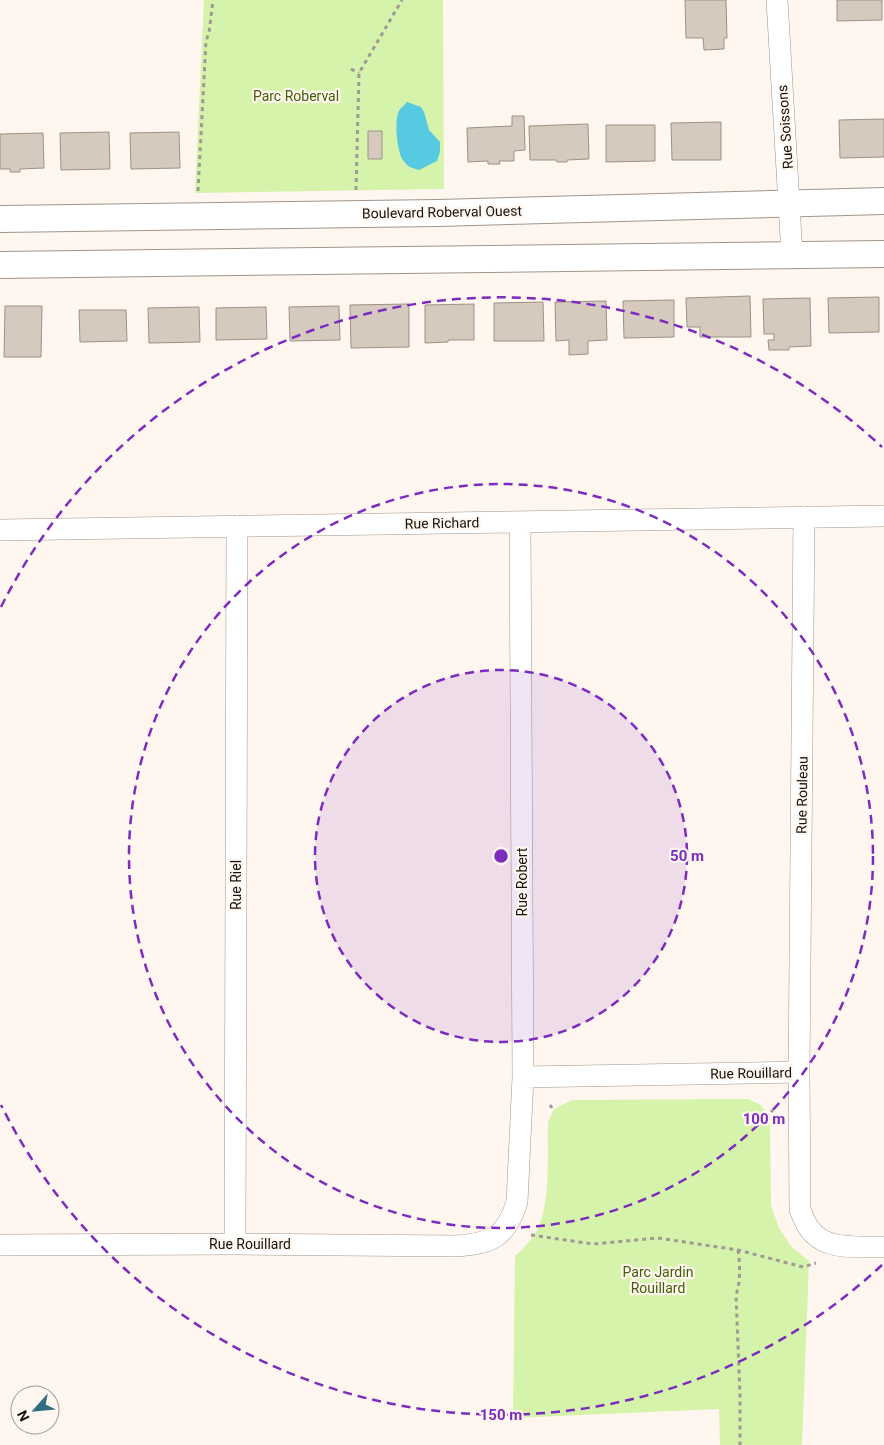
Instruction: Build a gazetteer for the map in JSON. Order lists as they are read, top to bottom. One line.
{"streets":{"street":["Rue Soissons","Boulevard Roberval Ouest","Rue Richard","Rue Rouleau","Rue Robert","Rue Riel","Rue Rouillard"]},"crossings":[["Rue Soissons","Boulevard Roberval Ouest"],["Rue Richard","Rue Rouleau"],["Rue Richard","Rue Robert"],["Rue Richard","Rue Riel"],["Rue Rouleau","Rue Rouillard"],["Rue Robert","Rue Rouillard"],["Rue Riel","Rue Rouillard"]],"parks":["Parc Roberval","Parc Jardin Rouillard"],"north":"bottom left","rings":["50 m","100 m","150 m"]}
